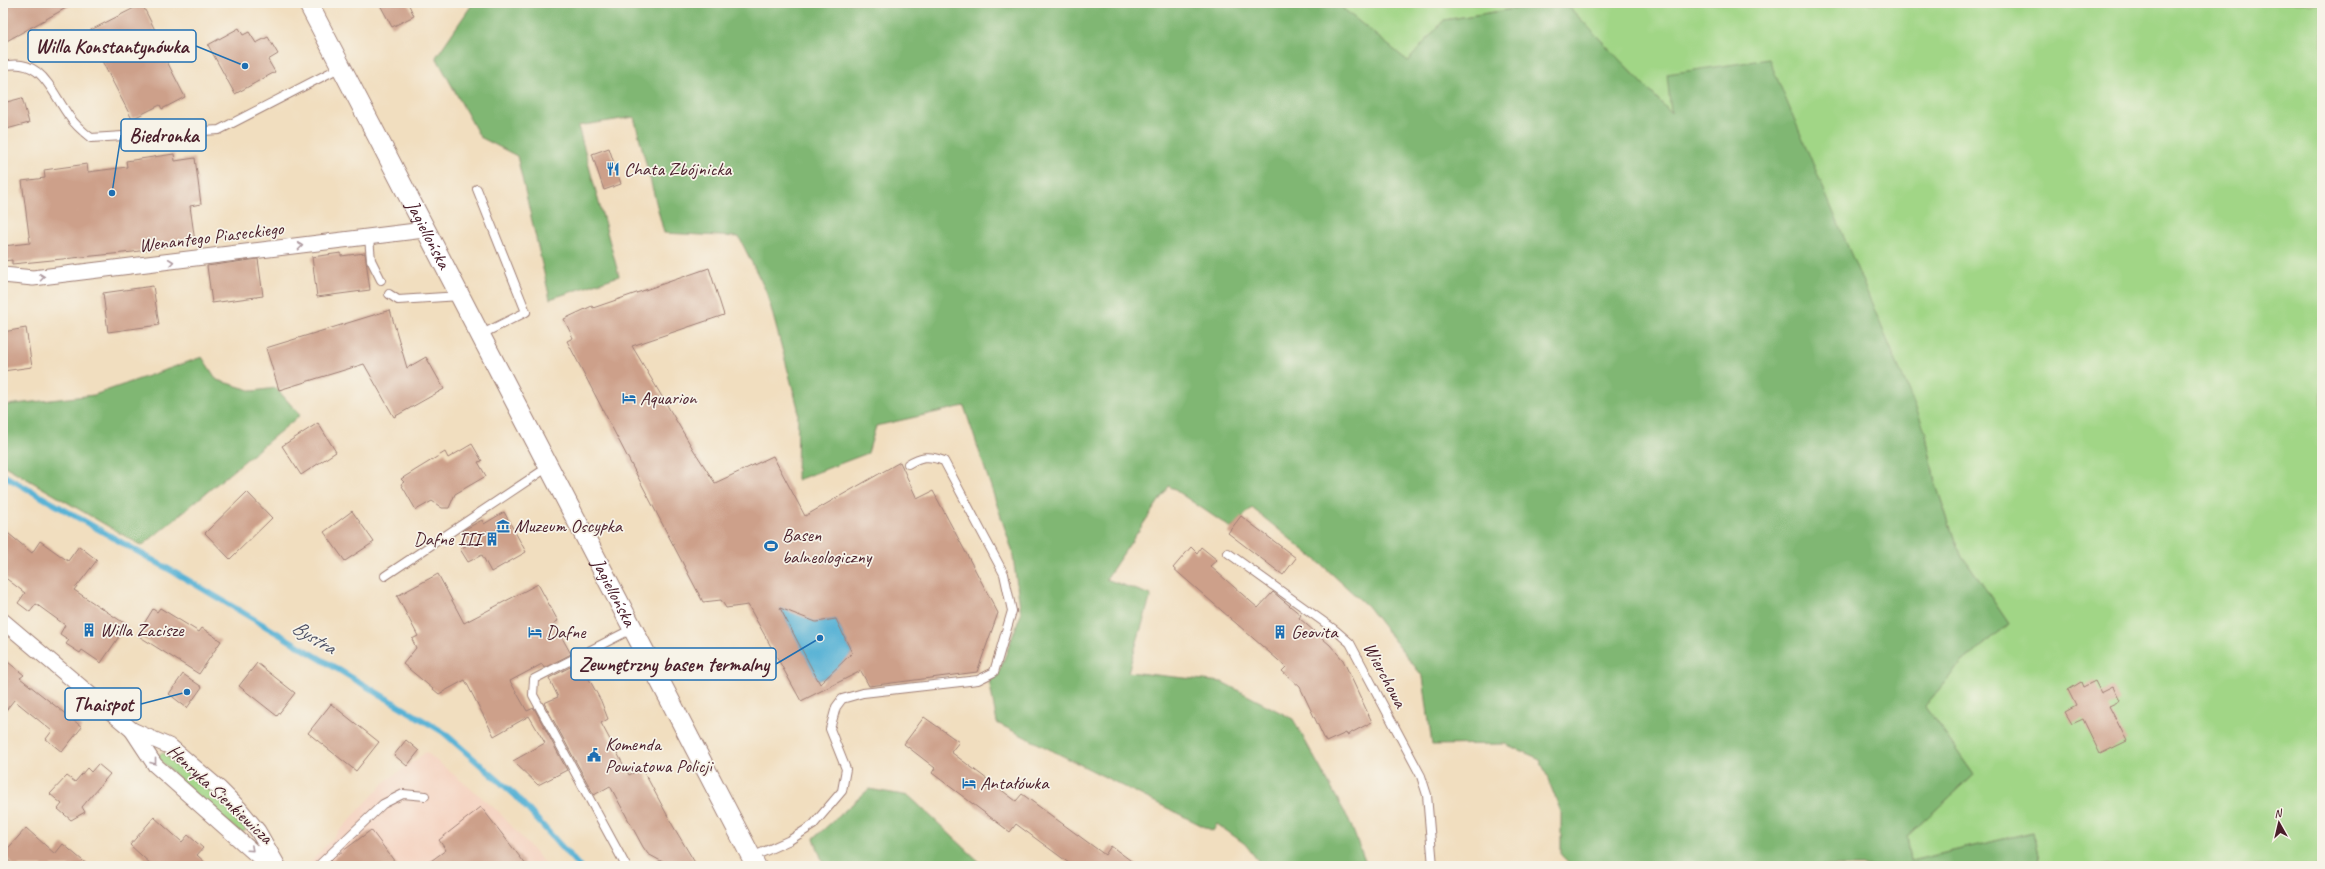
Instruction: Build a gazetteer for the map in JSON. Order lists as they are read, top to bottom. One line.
{"streets":{"street":["Jagiellońska","Wenantego Piaseckiego","Henryka Sienkiewicza"],"lane":["Wierchowa"]},"crossings":[["Jagiellońska","Wenantego Piaseckiego"]],"one_way":["Wenantego Piaseckiego"],"water":["Bystra"],"places":{"other":["Willa Konstantynówka","Biedronka","Zewnętrzny basen termalny","Thaispot"],"restaurant":["Chata Zbójnicka"],"hotel":["Aquarion","Dafne","Antałówka"],"museum":["Muzeum Oscypka"],"building":["Dafne III","Willa Zacisze","Geovita"],"sports":["Basen balneologiczny"],"public building":["Komenda Powiatowa Policji"]},"north":"top"}
